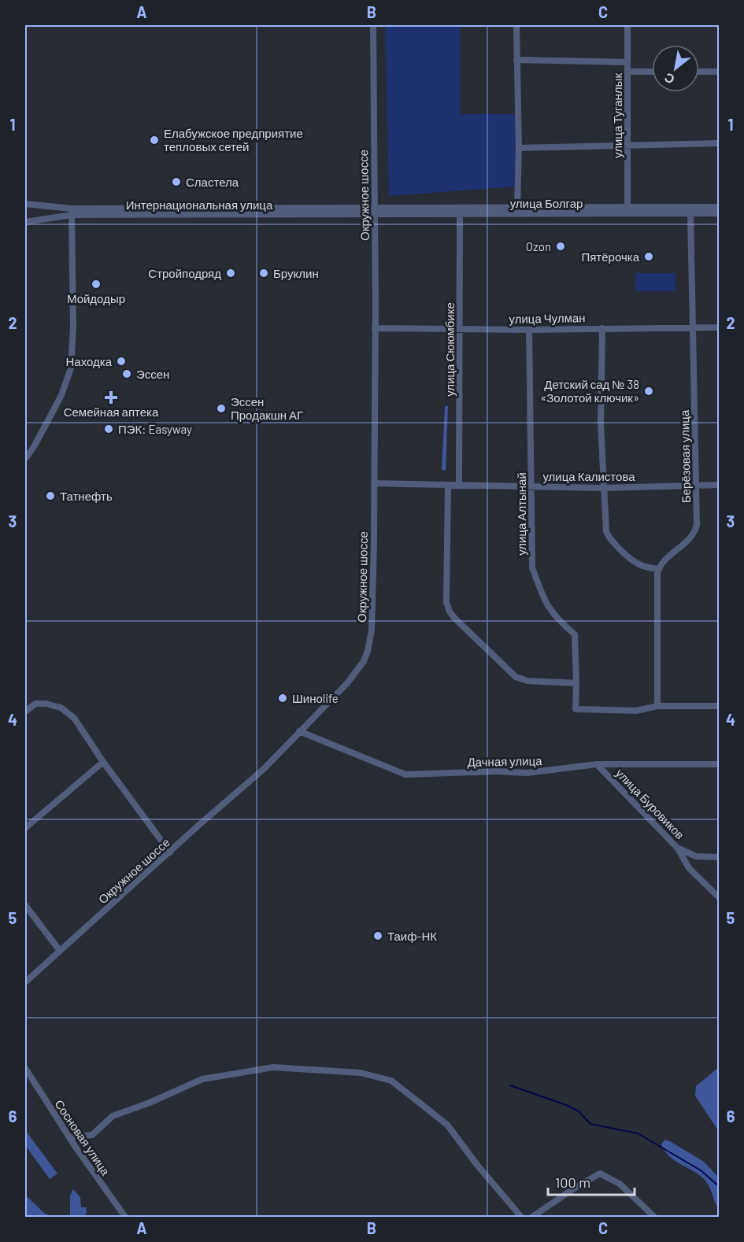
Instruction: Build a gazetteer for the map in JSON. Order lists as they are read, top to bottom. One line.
{"streets":{"street":["улица Туганлык","Окружное шоссе","улица Болгар","Интернациональная улица","улица Чулман","улица Сююмбике","Берёзовая улица","улица Калистова","улица Алтынай","Дачная улица","улица Буровиков","Сосновая улица"]},"crossings":[["улица Туганлык","улица Болгар"],["Окружное шоссе","улица Болгар"],["Окружное шоссе","Интернациональная улица"],["Окружное шоссе","улица Чулман"],["Окружное шоссе","улица Калистова"],["Окружное шоссе","Дачная улица"],["улица Болгар","Интернациональная улица"],["улица Болгар","улица Сююмбике"],["улица Болгар","Берёзовая улица"],["улица Чулман","улица Сююмбике"],["улица Чулман","Берёзовая улица"],["улица Чулман","улица Алтынай"],["улица Сююмбике","улица Калистова"],["Берёзовая улица","улица Калистова"],["улица Калистова","улица Алтынай"],["Дачная улица","улица Буровиков"]],"places":{"other":["Елабужское предприятие тепловых сетей","Сластела","Ozon","Пятёрочка","Стройподряд","Бруклин","Мойдодыр","Находка","Эссен","Детский сад № 38 «Золотой ключик»","Эссен Продакшн АГ","ПЭК: Easyway","Татнефть","Шиноlife","Таиф-НК"],"health":["Семейная аптека"]},"scale_bar":"100 m","north":"bottom left","grid":{"columns":["A","B","C"],"rows":["1","2","3","4","5","6"]}}
